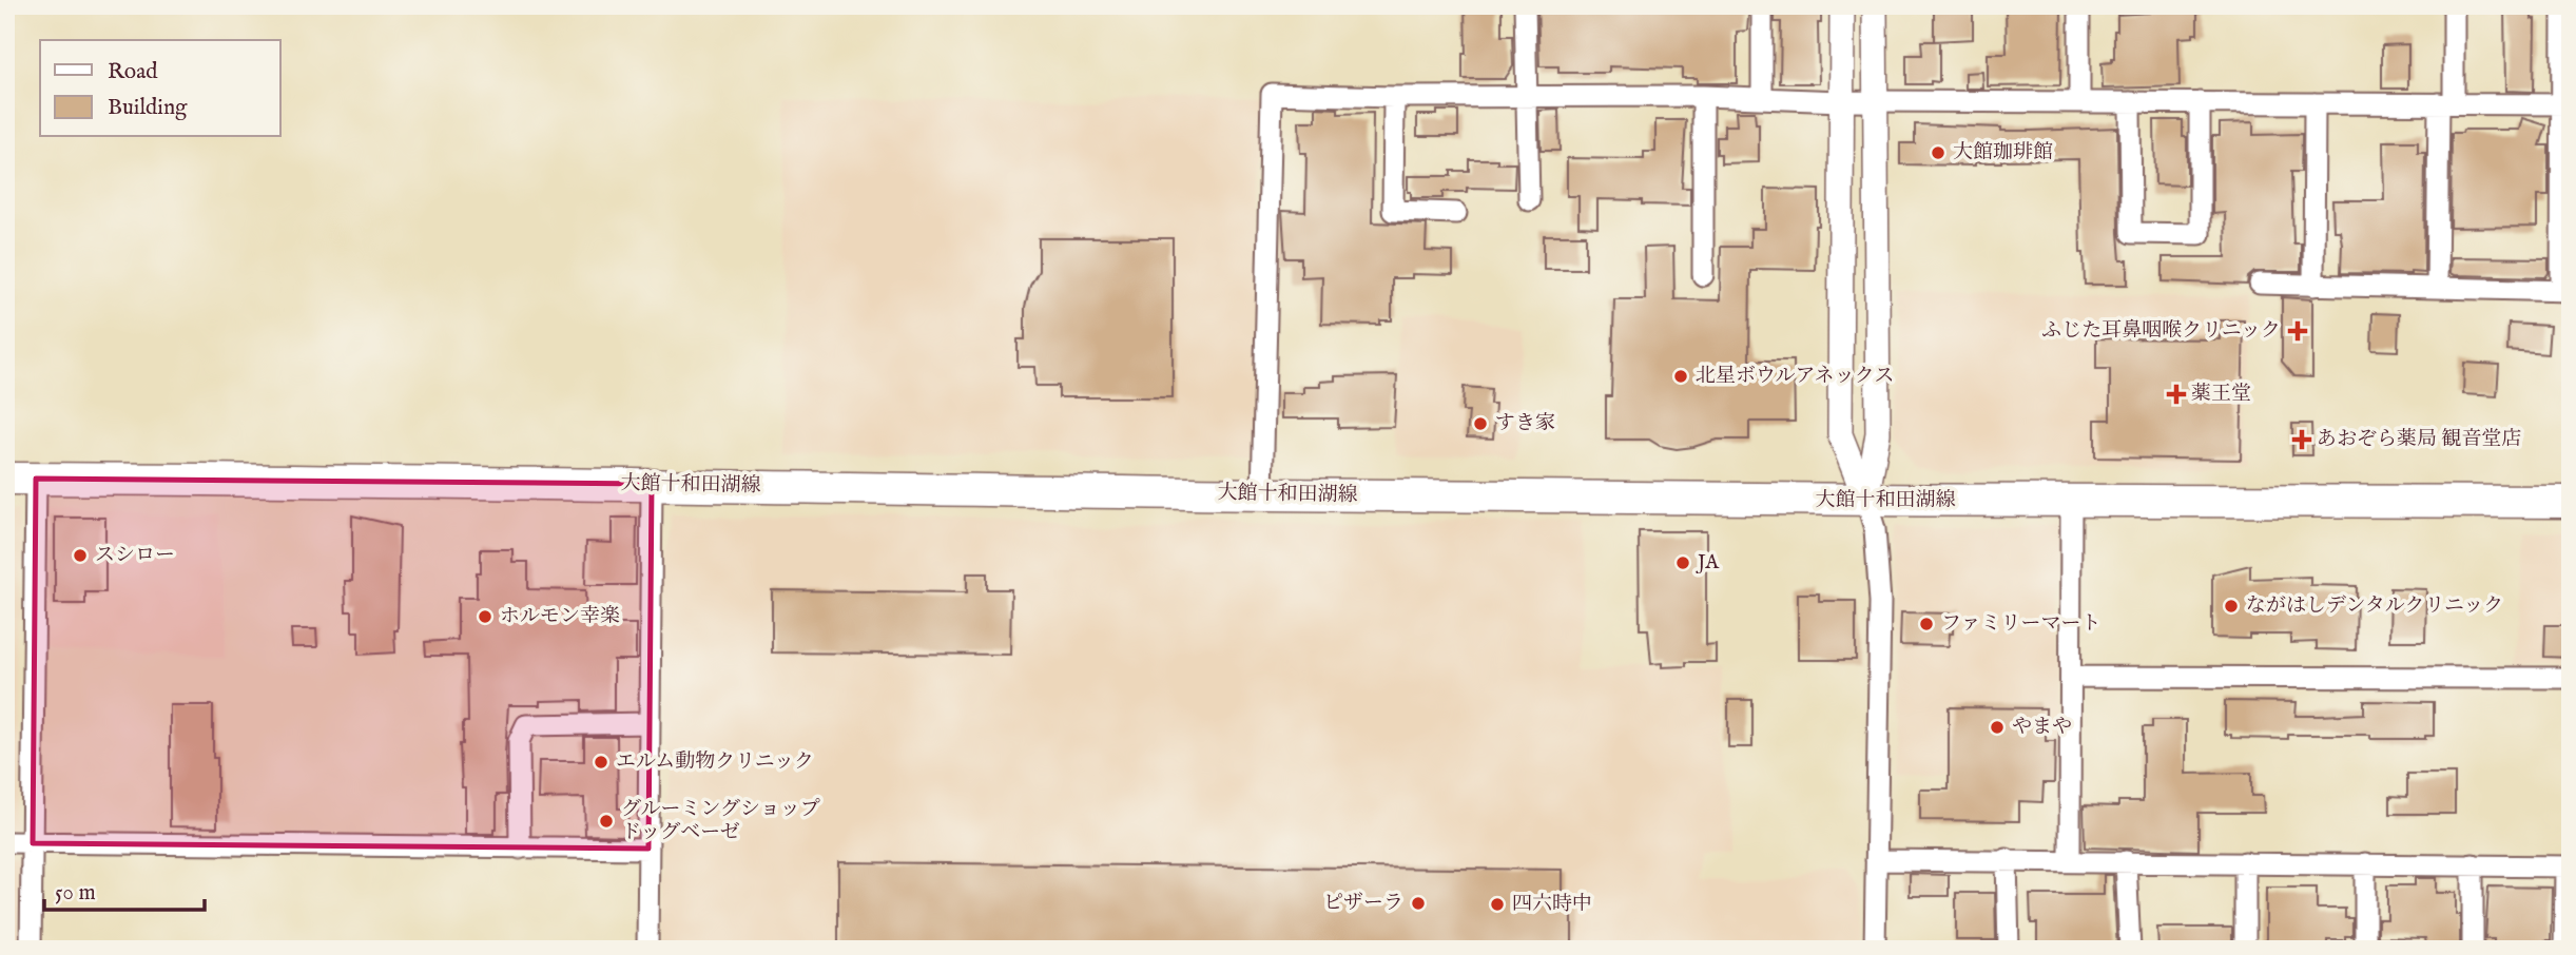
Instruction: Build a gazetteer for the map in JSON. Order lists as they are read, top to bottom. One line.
{"streets":{"main road":["大館十和田湖線"]},"places":{"other":["大館珈琲館","北星ボウルアネックス","すき家","スシロー","JA","ながはしデンタルクリニック","ホルモン幸楽","ファミリーマート","やまや","エルム動物クリニック","グルーミングショップ ドッグベーゼ","ピザーラ","四六時中"],"health":["ふじた耳鼻咽喉クリニック","薬王堂","あおぞら薬局 観音堂店"]},"legend":["Road","Building"],"scale_bar":"50 m"}
